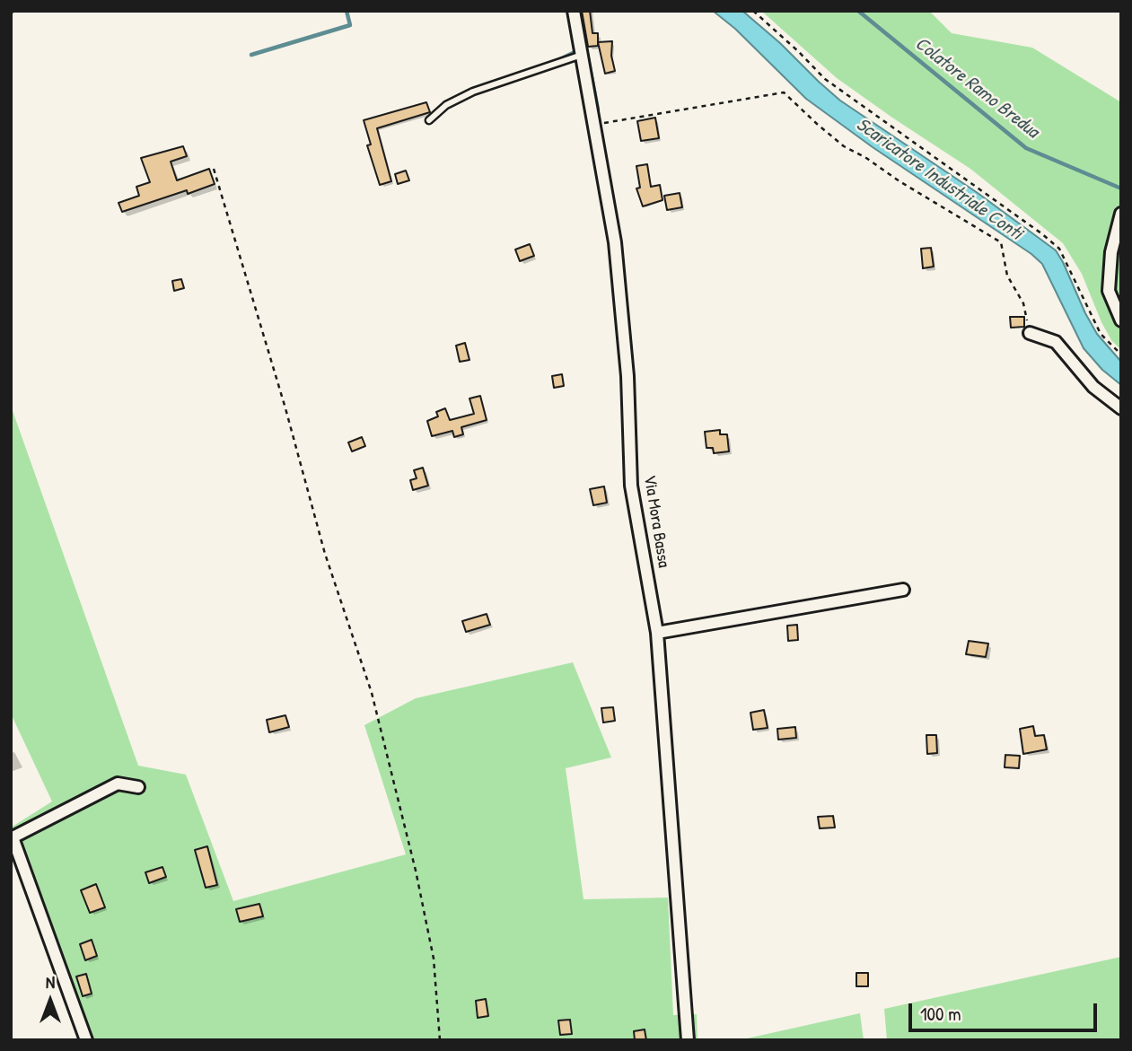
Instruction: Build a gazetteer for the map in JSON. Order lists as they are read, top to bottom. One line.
{"streets":{"street":["Via Mora Bassa"]},"water":["Colatore Ramo Bredua","Scaricatore Industriale Conti"],"scale_bar":"100 m","north":"top"}
